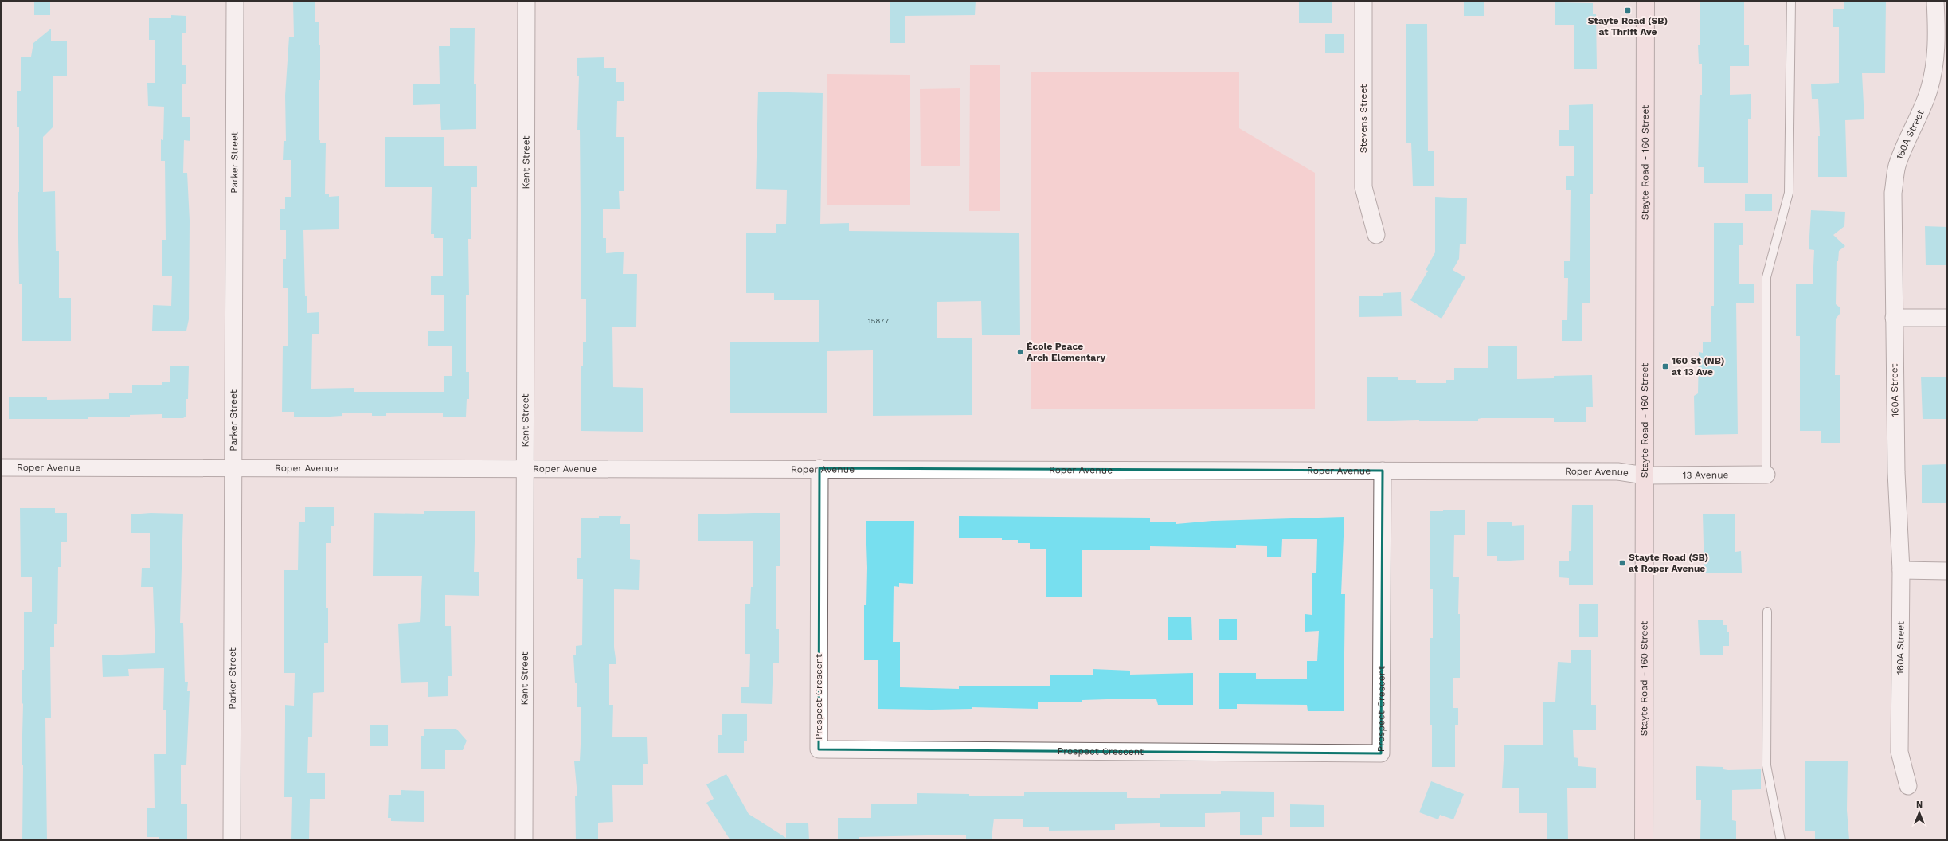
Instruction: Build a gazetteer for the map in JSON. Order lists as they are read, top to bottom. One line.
{"streets":{"main road":["Stayte Road - 160 Street"],"street":["Stevens Street","160A Street","Parker Street","Kent Street","Roper Avenue","13 Avenue","Prospect Crescent"]},"crossings":[["Parker Street","Roper Avenue"],["Kent Street","Roper Avenue"],["Stayte Road - 160 Street","Roper Avenue"],["Stayte Road - 160 Street","13 Avenue"],["Roper Avenue","13 Avenue"],["Roper Avenue","Prospect Crescent"]],"places":{"transit":["Stayte Road (SB) at Thrift Ave","160 St (NB) at 13 Ave","Stayte Road (SB) at Roper Avenue"],"other":["École Peace Arch Elementary"]},"house_numbers":["15877"],"north":"top"}
